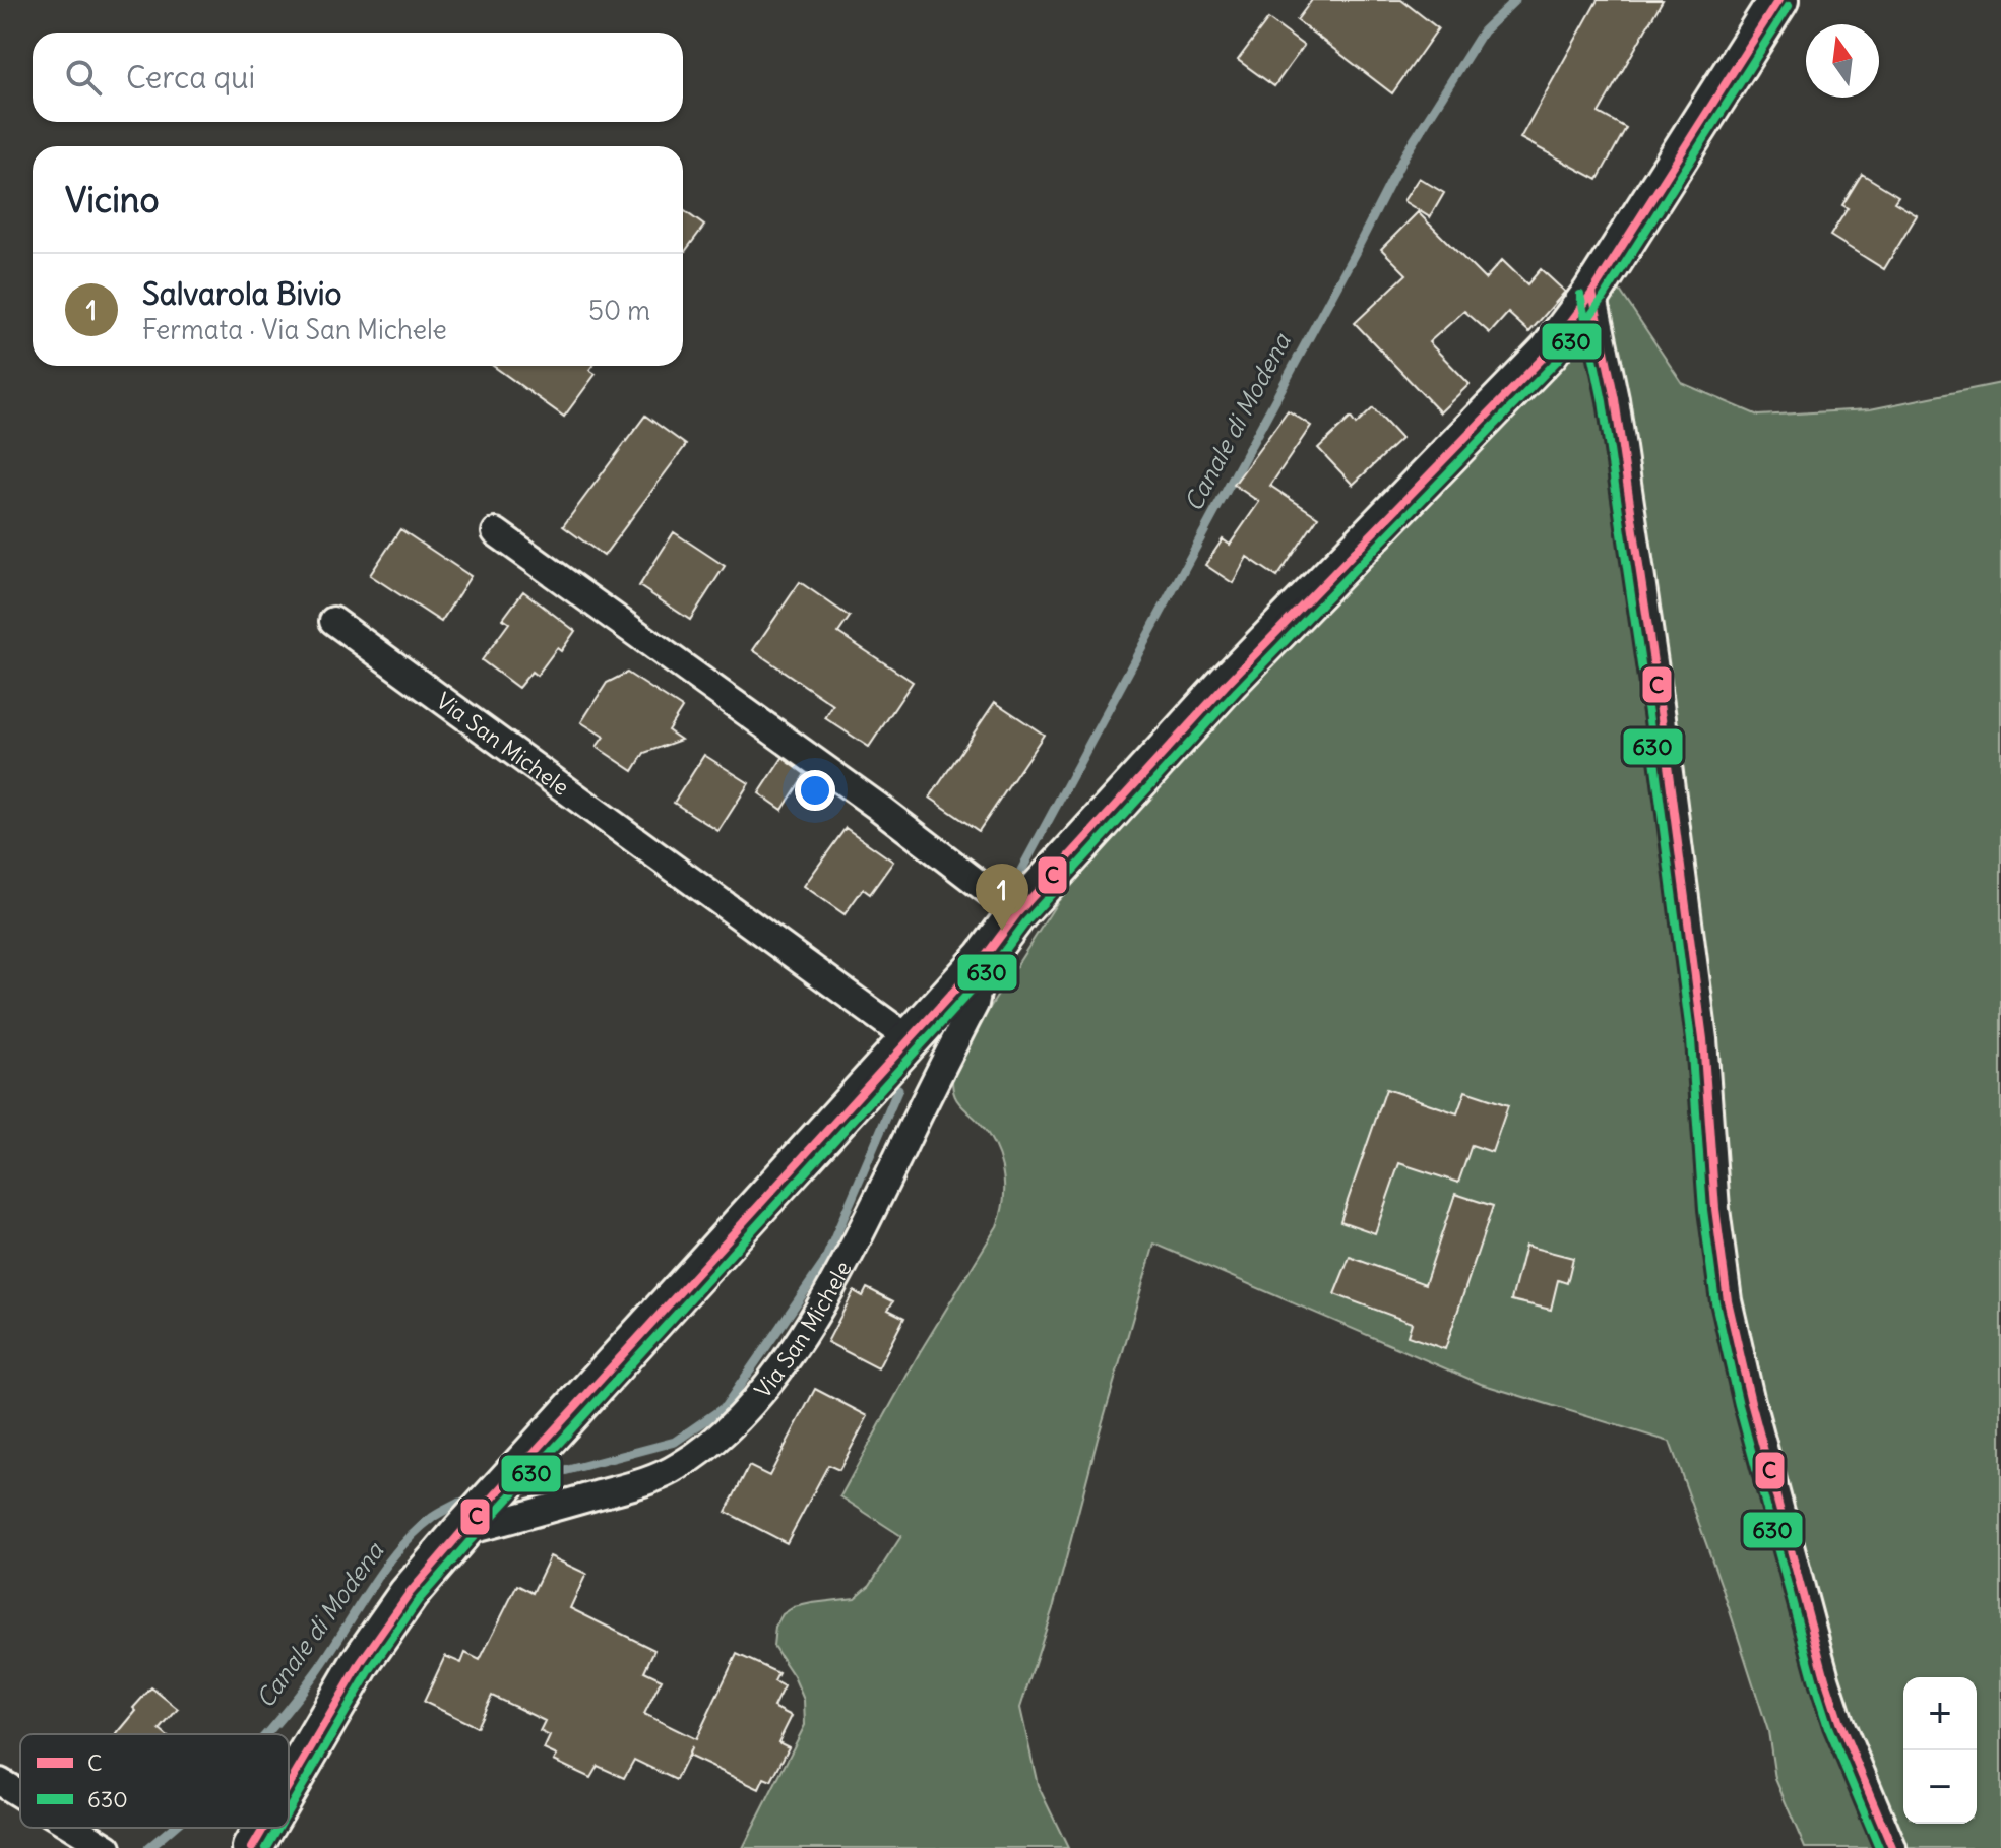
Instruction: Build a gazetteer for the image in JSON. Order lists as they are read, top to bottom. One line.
{"streets":{"main road":["Via San Michele"]},"water":["Canale di Modena"],"lines":["transit line C","transit line 630"],"legend":["C","630"],"north":"top","page":{"search":"Cerca qui","heading":"Vicino","list":[{"mark":"1","name":"Salvarola Bivio","note":"Fermata · Via San Michele","value":"50 m"}],"pins":"1","map_buttons":["+","−"]}}
